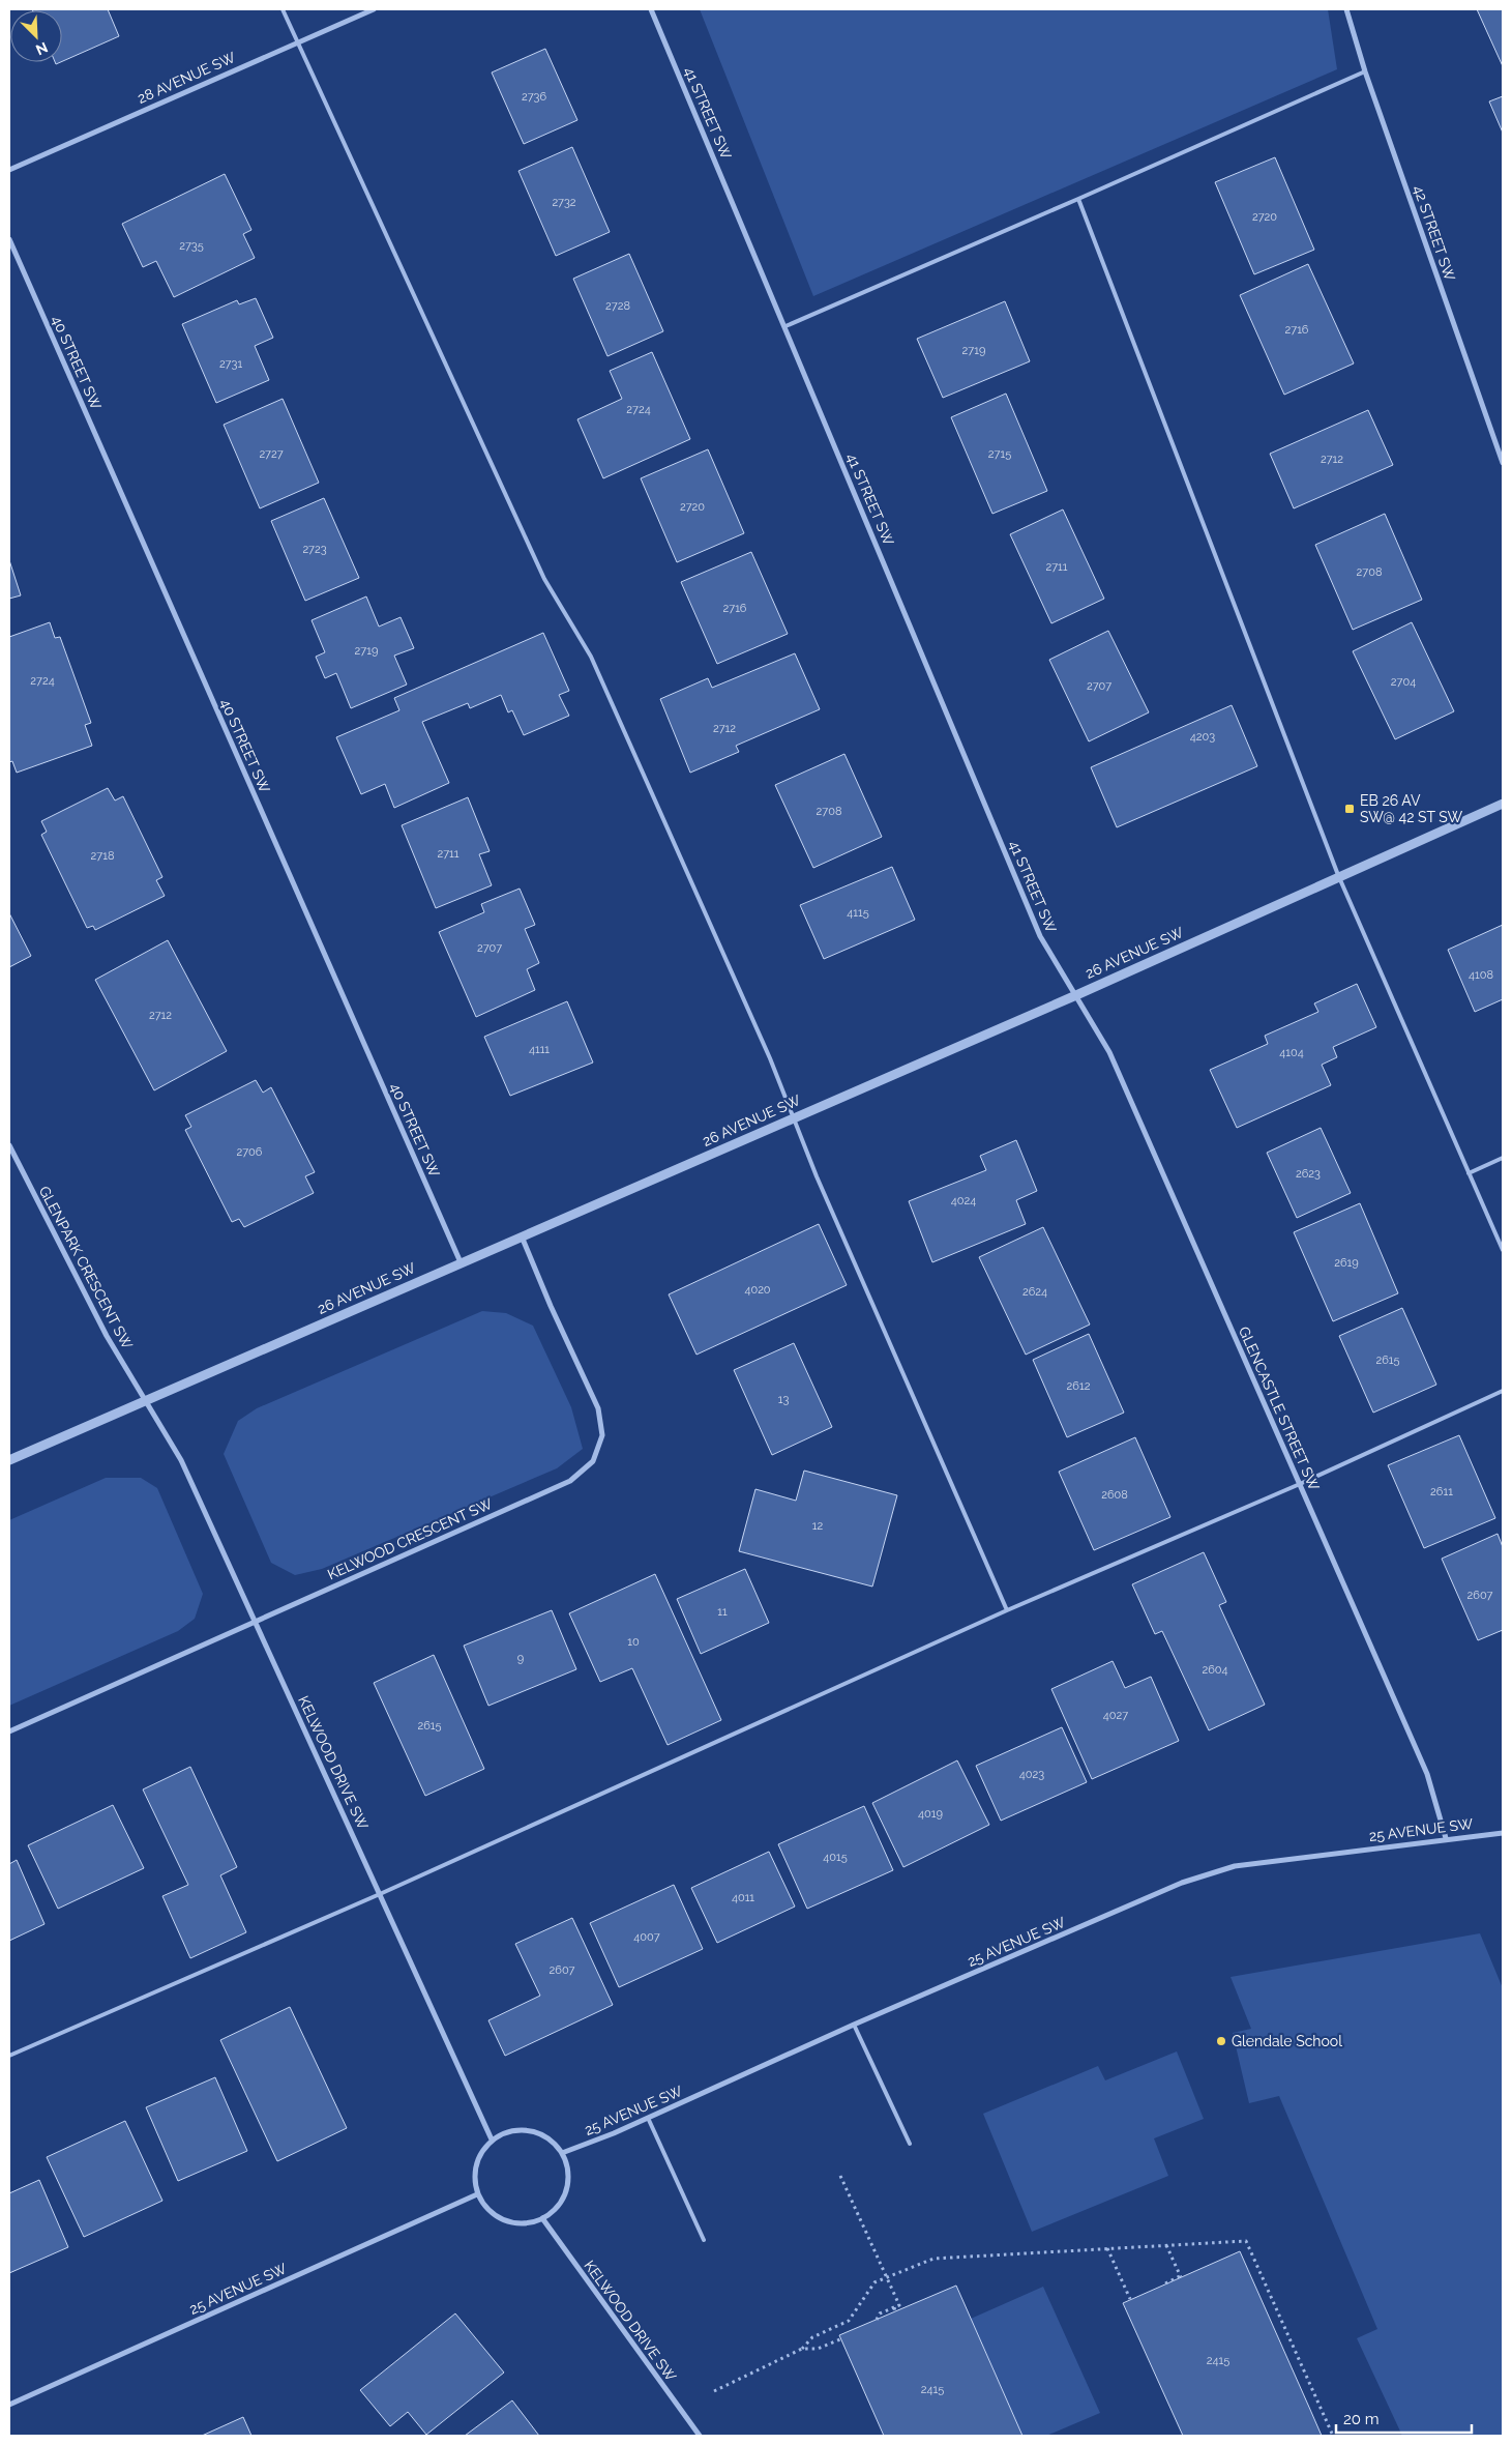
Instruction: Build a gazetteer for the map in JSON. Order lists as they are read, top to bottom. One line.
{"streets":{"street":["28 AVENUE SW","41 STREET SW","42 STREET SW","40 STREET SW","26 AVENUE SW","GLENPARK CRESCENT SW","GLENCASTLE STREET SW","KELWOOD CRESCENT SW","KELWOOD DRIVE SW","25 AVENUE SW"]},"crossings":[["41 STREET SW","26 AVENUE SW"],["41 STREET SW","GLENCASTLE STREET SW"],["40 STREET SW","26 AVENUE SW"],["26 AVENUE SW","GLENPARK CRESCENT SW"],["26 AVENUE SW","GLENCASTLE STREET SW"],["26 AVENUE SW","KELWOOD CRESCENT SW"],["26 AVENUE SW","KELWOOD DRIVE SW"],["GLENPARK CRESCENT SW","KELWOOD DRIVE SW"],["GLENCASTLE STREET SW","25 AVENUE SW"],["KELWOOD CRESCENT SW","KELWOOD DRIVE SW"],["KELWOOD DRIVE SW","25 AVENUE SW"]],"places":{"transit":["EB 26 AV SW@ 42 ST SW"],"other":["Glendale School"]},"house_numbers":["2736","2732","2720","2735","2728","2716","2719","2731","2724","2727","2715","2712","2720","2723","2711","2708","2716","2719","2724","2704","2707","2712","4203","2708","2711","2718","4115","2707","4108","2712","4111","4104","2706","2623","4024","2619","4020","2624","2615","2612","13","2611","2608","12","2607","11","10","9","2604","4027","2615","4023","4019","4015","4011","4007","2607","2415","2415"],"scale_bar":"20 m","north":"bottom right"}
